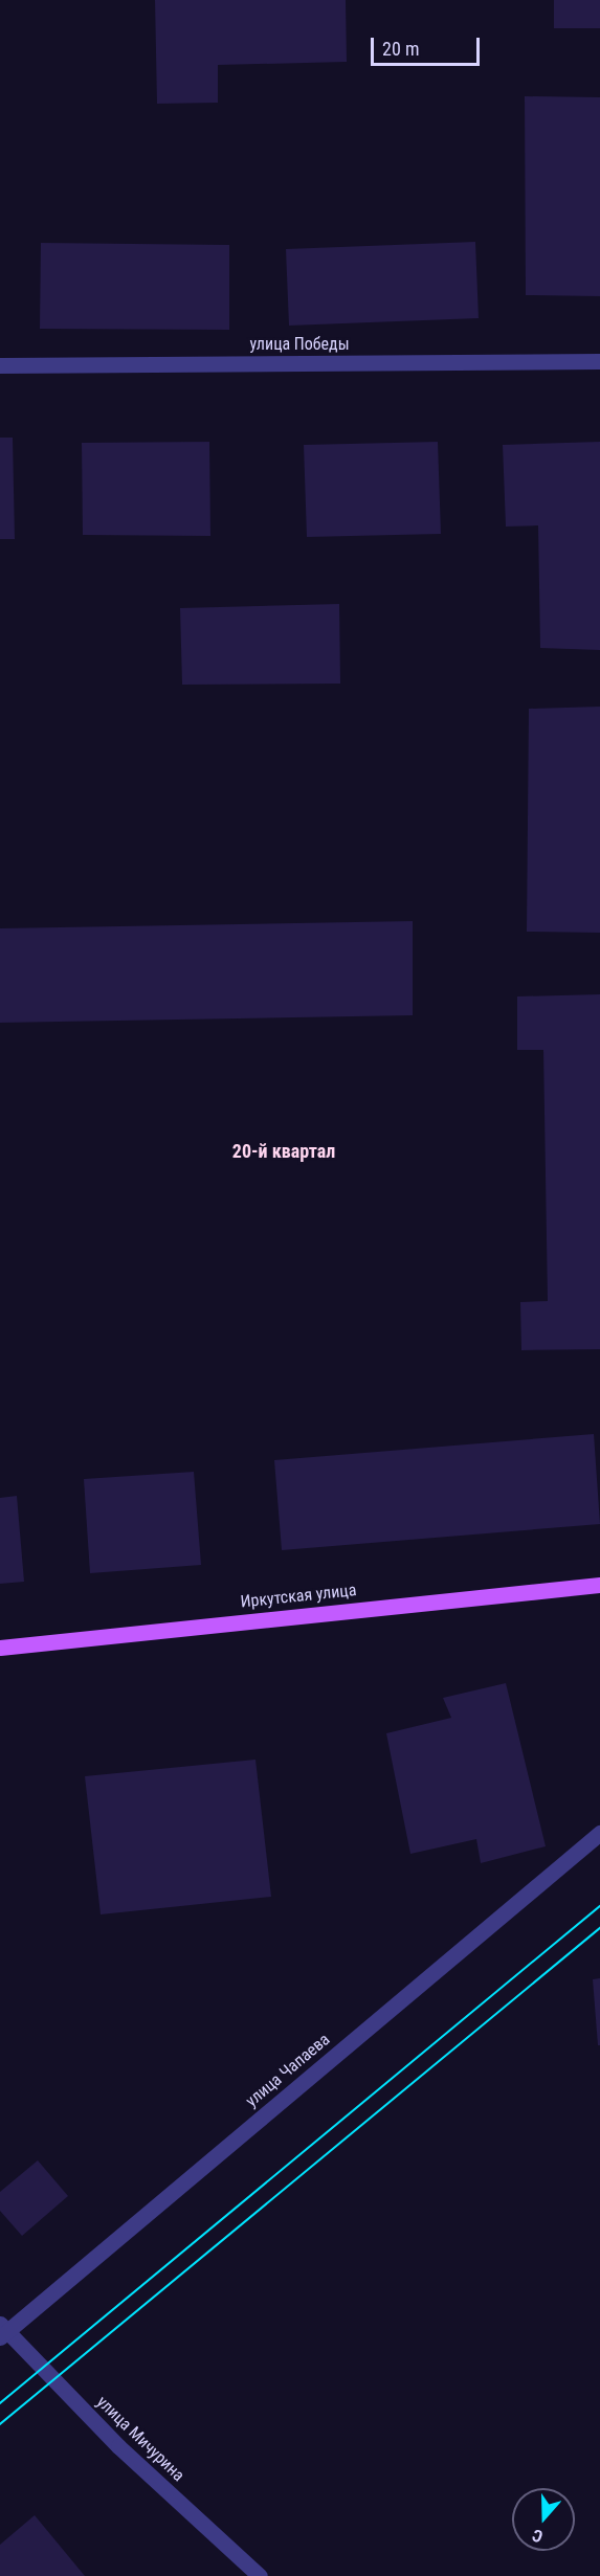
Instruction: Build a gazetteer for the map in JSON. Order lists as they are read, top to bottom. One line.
{"streets":{"main road":["Иркутская улица"],"street":["улица Победы","улица Чапаева","улица Мичурина"]},"crossings":[["улица Чапаева","улица Мичурина"]],"districts":["20-й квартал"],"scale_bar":"20 m","north":"bottom"}
